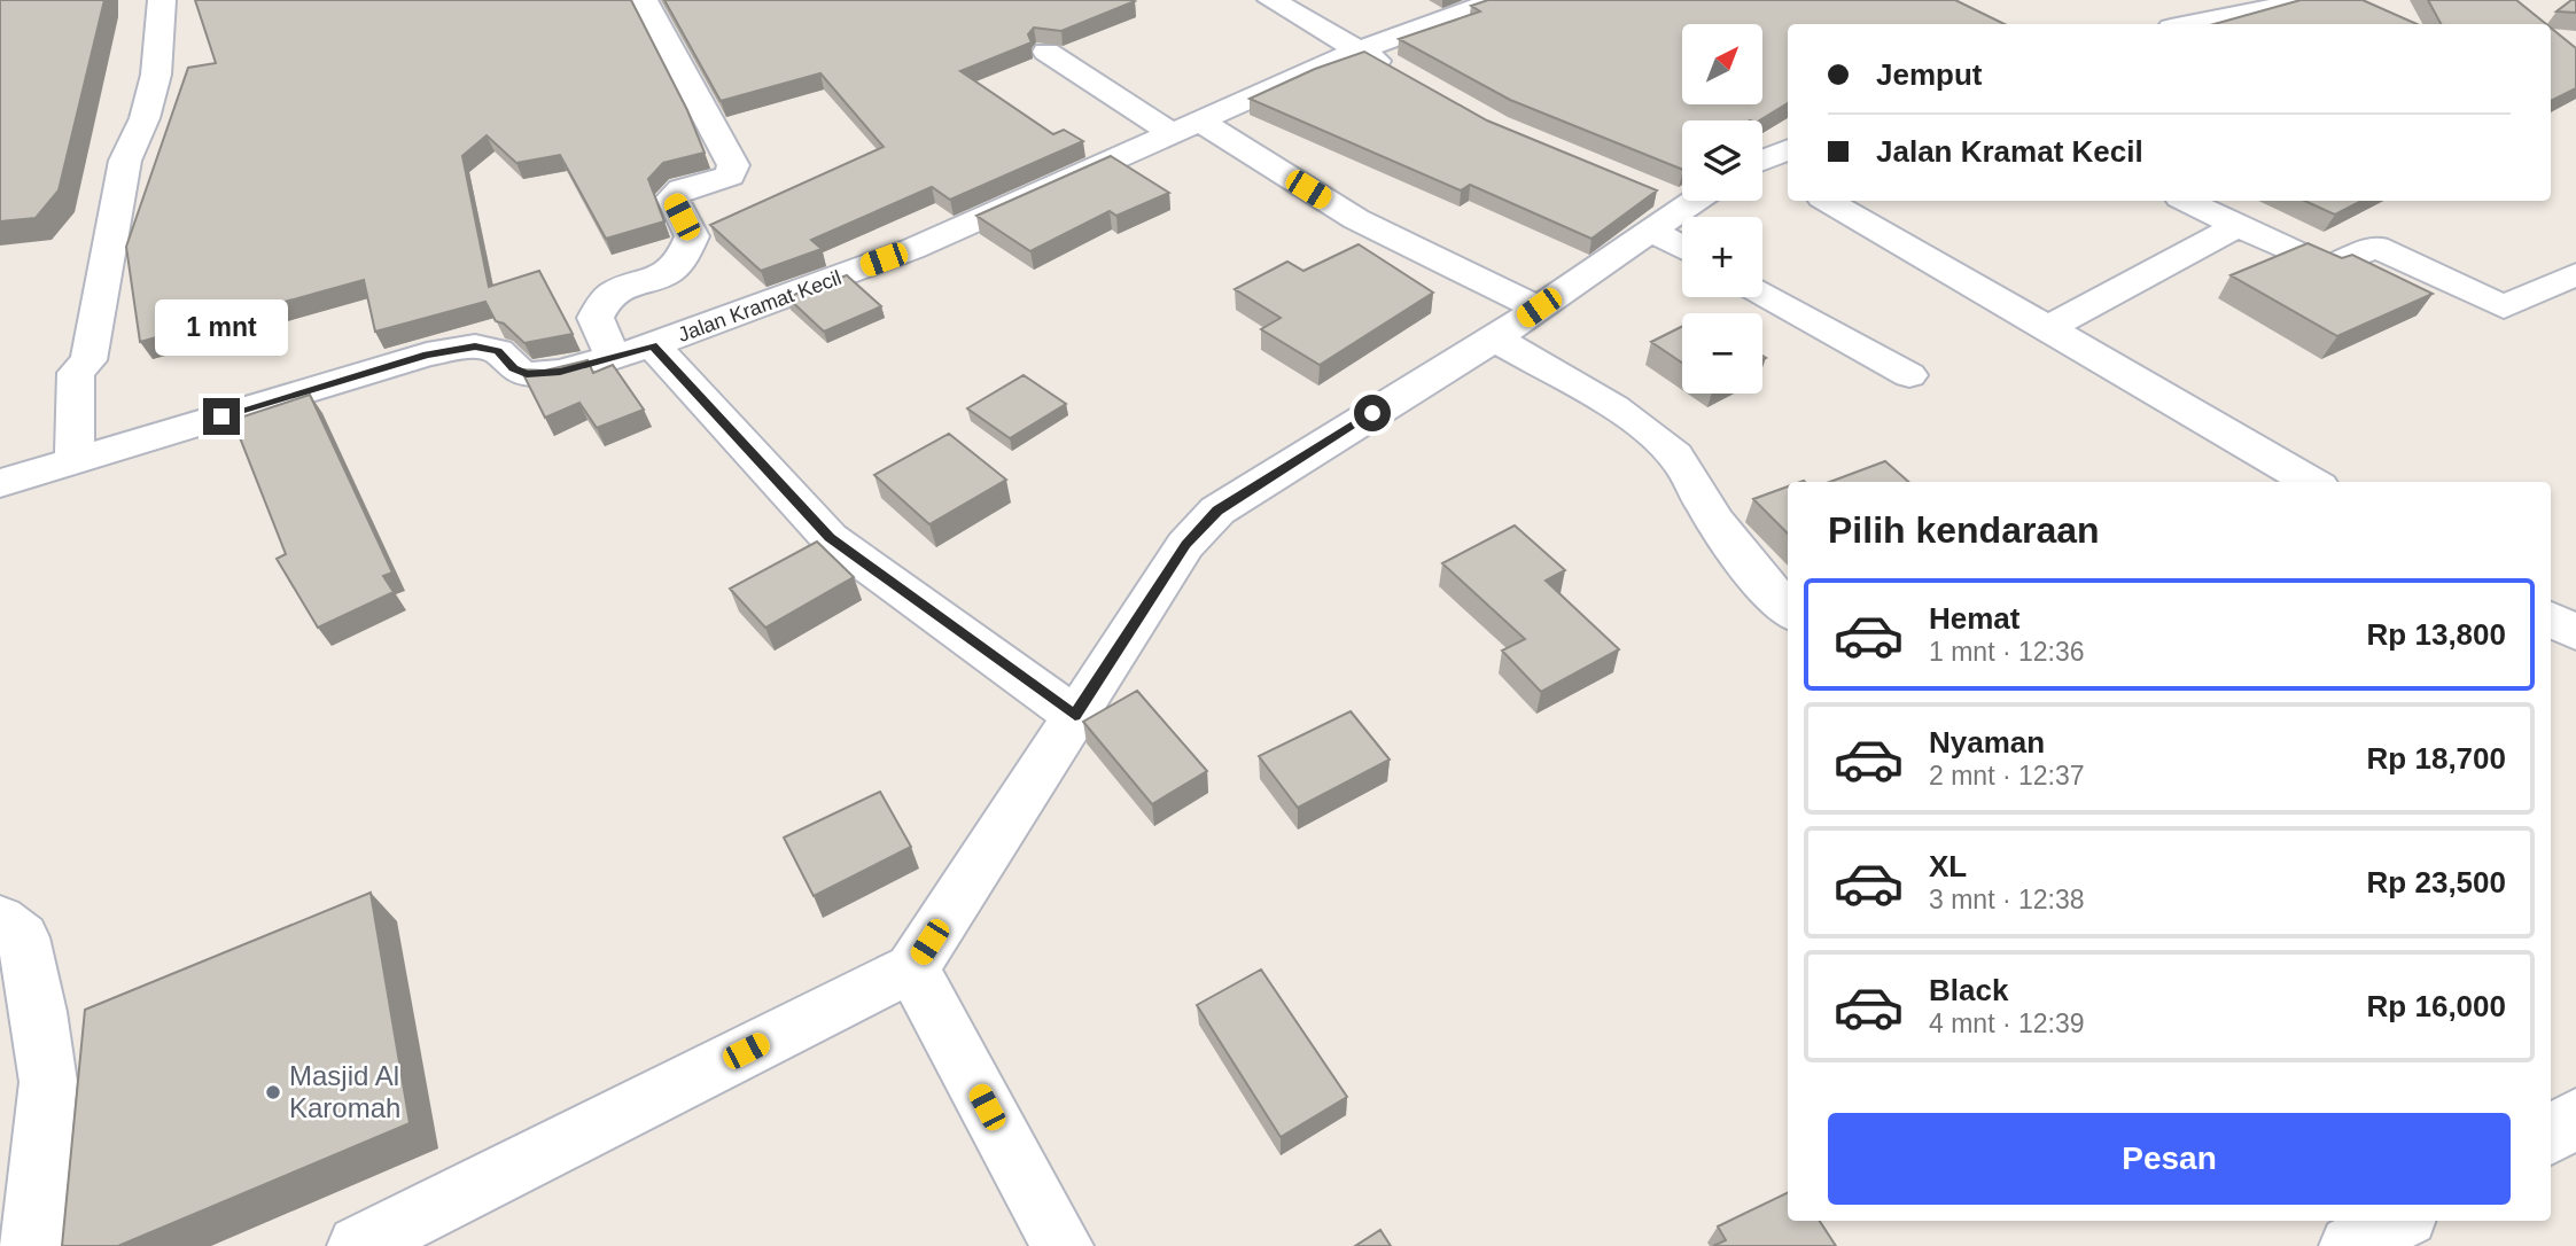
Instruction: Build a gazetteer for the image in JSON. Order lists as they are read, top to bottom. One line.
{"streets":{"street":["Jalan Kramat Kecil"]},"places":["Masjid Al Karomah"],"north":"top right","page":{"map_buttons":["+","−"],"banner":["Jemput","Jalan Kramat Kecil"],"bubble":"1 mnt","heading":"Pilih kendaraan","list":[{"name":"Hemat","note":"1 mnt · 12:36","value":"Rp 13,800"},{"name":"Nyaman","note":"2 mnt · 12:37","value":"Rp 18,700"},{"name":"XL","note":"3 mnt · 12:38","value":"Rp 23,500"},{"name":"Black","note":"4 mnt · 12:39","value":"Rp 16,000"}],"buttons":"Pesan"}}
